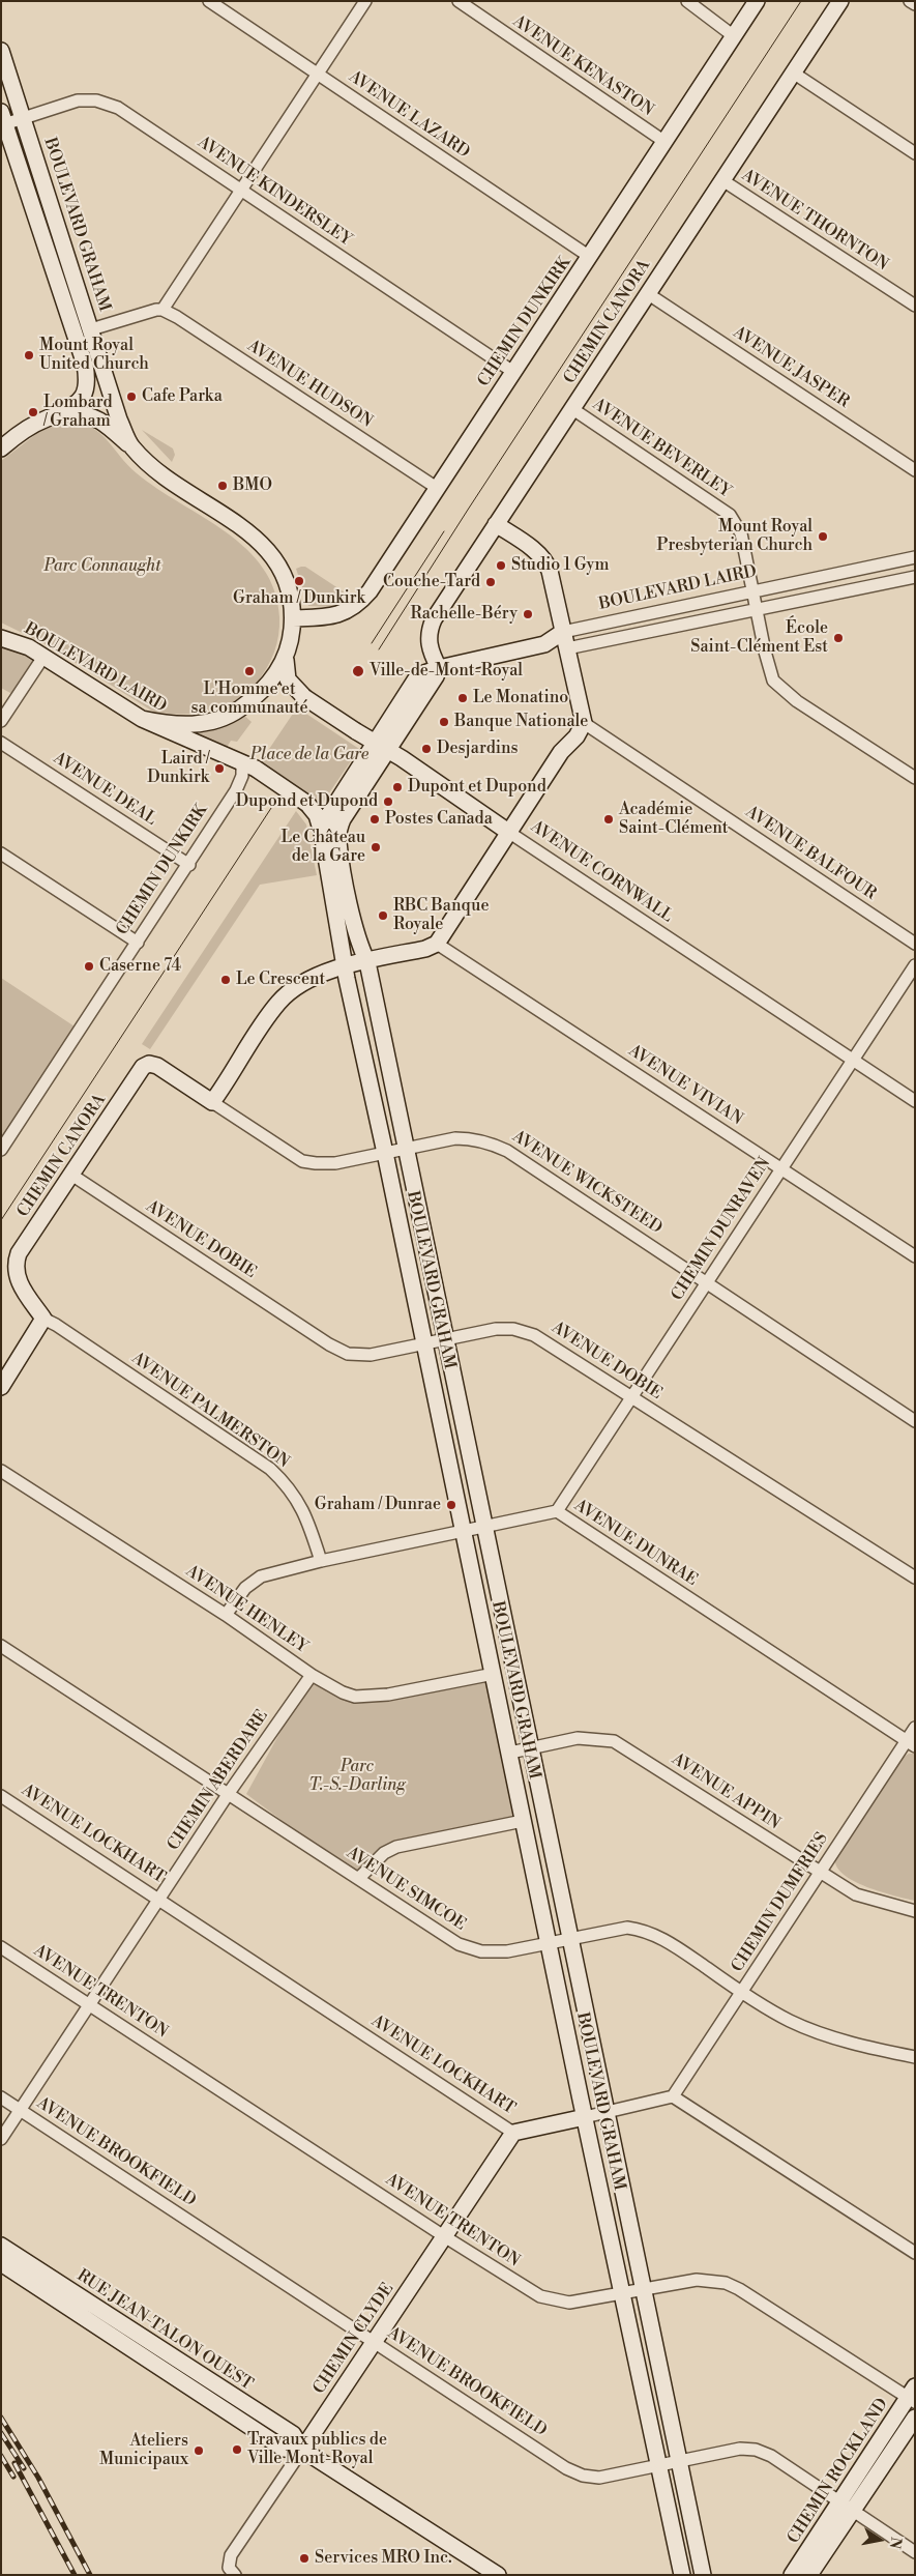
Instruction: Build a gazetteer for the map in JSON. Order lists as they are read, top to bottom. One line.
{"streets":{"street":["AVENUE KENASTON","AVENUE LAZARD","AVENUE KINDERSLEY","AVENUE THORNTON","BOULEVARD GRAHAM","CHEMIN DUNKIRK","CHEMIN CANORA","AVENUE JASPER","AVENUE HUDSON","AVENUE BEVERLEY","BOULEVARD LAIRD","AVENUE DEAL","AVENUE BALFOUR","AVENUE CORNWALL","AVENUE VIVIAN","AVENUE WICKSTEED","CHEMIN DUNRAVEN","AVENUE DOBIE","AVENUE PALMERSTON","AVENUE DUNRAE","AVENUE HENLEY","CHEMIN ABERDARE","AVENUE APPIN","AVENUE LOCKHART","AVENUE SIMCOE","CHEMIN DUMFRIES","AVENUE TRENTON","AVENUE BROOKFIELD","RUE JEAN-TALON OUEST","CHEMIN CLYDE","CHEMIN ROCKLAND"]},"crossings":[["AVENUE KENASTON","CHEMIN DUNKIRK"],["AVENUE LAZARD","CHEMIN DUNKIRK"],["AVENUE KINDERSLEY","BOULEVARD GRAHAM"],["AVENUE KINDERSLEY","CHEMIN DUNKIRK"],["AVENUE THORNTON","CHEMIN CANORA"],["BOULEVARD GRAHAM","CHEMIN DUNKIRK"],["BOULEVARD GRAHAM","BOULEVARD LAIRD"],["BOULEVARD GRAHAM","AVENUE CORNWALL"],["BOULEVARD GRAHAM","AVENUE WICKSTEED"],["BOULEVARD GRAHAM","AVENUE DOBIE"],["BOULEVARD GRAHAM","AVENUE DUNRAE"],["BOULEVARD GRAHAM","AVENUE HENLEY"],["BOULEVARD GRAHAM","AVENUE APPIN"],["BOULEVARD GRAHAM","AVENUE LOCKHART"],["BOULEVARD GRAHAM","AVENUE SIMCOE"],["BOULEVARD GRAHAM","AVENUE TRENTON"],["BOULEVARD GRAHAM","AVENUE BROOKFIELD"],["CHEMIN DUNKIRK","AVENUE HUDSON"],["CHEMIN DUNKIRK","BOULEVARD LAIRD"],["CHEMIN DUNKIRK","AVENUE DEAL"],["CHEMIN CANORA","AVENUE JASPER"],["CHEMIN CANORA","AVENUE BEVERLEY"],["CHEMIN CANORA","BOULEVARD LAIRD"],["CHEMIN CANORA","AVENUE WICKSTEED"],["CHEMIN CANORA","AVENUE DOBIE"],["CHEMIN CANORA","AVENUE PALMERSTON"],["AVENUE BEVERLEY","BOULEVARD LAIRD"],["AVENUE CORNWALL","CHEMIN DUNRAVEN"],["AVENUE VIVIAN","CHEMIN DUNRAVEN"],["AVENUE WICKSTEED","CHEMIN DUNRAVEN"],["CHEMIN DUNRAVEN","AVENUE DOBIE"],["CHEMIN DUNRAVEN","AVENUE DUNRAE"],["AVENUE PALMERSTON","AVENUE DUNRAE"],["AVENUE DUNRAE","AVENUE HENLEY"],["AVENUE DUNRAE","CHEMIN DUMFRIES"],["AVENUE HENLEY","CHEMIN ABERDARE"],["CHEMIN ABERDARE","AVENUE LOCKHART"],["CHEMIN ABERDARE","AVENUE SIMCOE"],["CHEMIN ABERDARE","AVENUE TRENTON"],["CHEMIN ABERDARE","AVENUE BROOKFIELD"],["AVENUE APPIN","CHEMIN DUMFRIES"],["AVENUE LOCKHART","CHEMIN DUMFRIES"],["AVENUE LOCKHART","CHEMIN CLYDE"],["AVENUE SIMCOE","CHEMIN DUMFRIES"],["AVENUE TRENTON","CHEMIN CLYDE"],["AVENUE TRENTON","CHEMIN ROCKLAND"],["AVENUE BROOKFIELD","CHEMIN CLYDE"],["AVENUE BROOKFIELD","CHEMIN ROCKLAND"],["RUE JEAN-TALON OUEST","CHEMIN CLYDE"]],"parks":["Parc Connaught","Place de la Gare","Parc T.-S.-Darling"],"places":["Mount Royal United Church","Cafe Parka","Lombard / Graham","BMO","Mount Royal Presbyterian Church","Studio 1 Gym","Graham / Dunkirk","Couche-Tard","Rachelle-Béry","École Saint-Clément Est","L'Homme et sa communauté","Ville-de-Mont-Royal","Le Monatino","Banque Nationale","Desjardins","Laird / Dunkirk","Dupont et Dupond","Dupond et Dupond","Postes Canada","Académie Saint-Clément","Le Château de la Gare","RBC Banque Royale","Caserne 74","Le Crescent","Graham / Dunrae","Travaux publics de Ville Mont-Royal","Ateliers Municipaux","Services MRO Inc."],"north":"right"}
